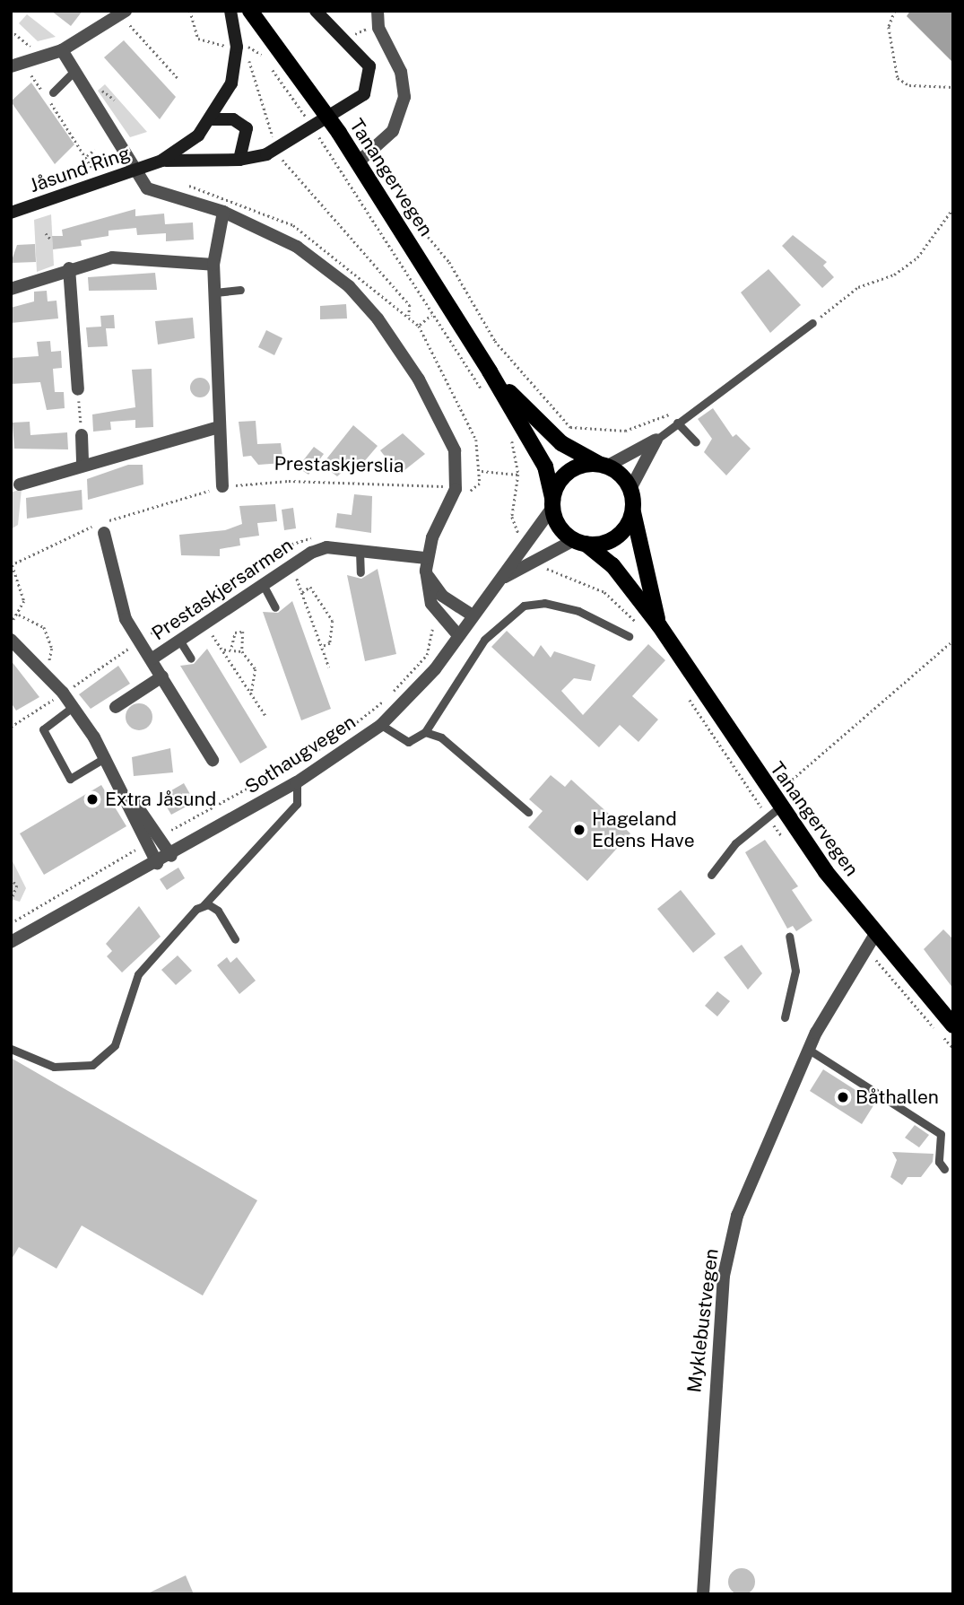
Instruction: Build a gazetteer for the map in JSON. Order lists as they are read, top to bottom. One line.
{"streets":{"main road":["Jåsund Ring","Tanangervegen"],"street":["Prestaskjersarmen","Sothaugvegen","Myklebustvegen"],"path":["Prestaskjerslia"]},"crossings":[["Tanangervegen","Sothaugvegen"],["Tanangervegen","Myklebustvegen"]],"places":["Extra Jåsund","Hageland Edens Have","Båthallen"]}
